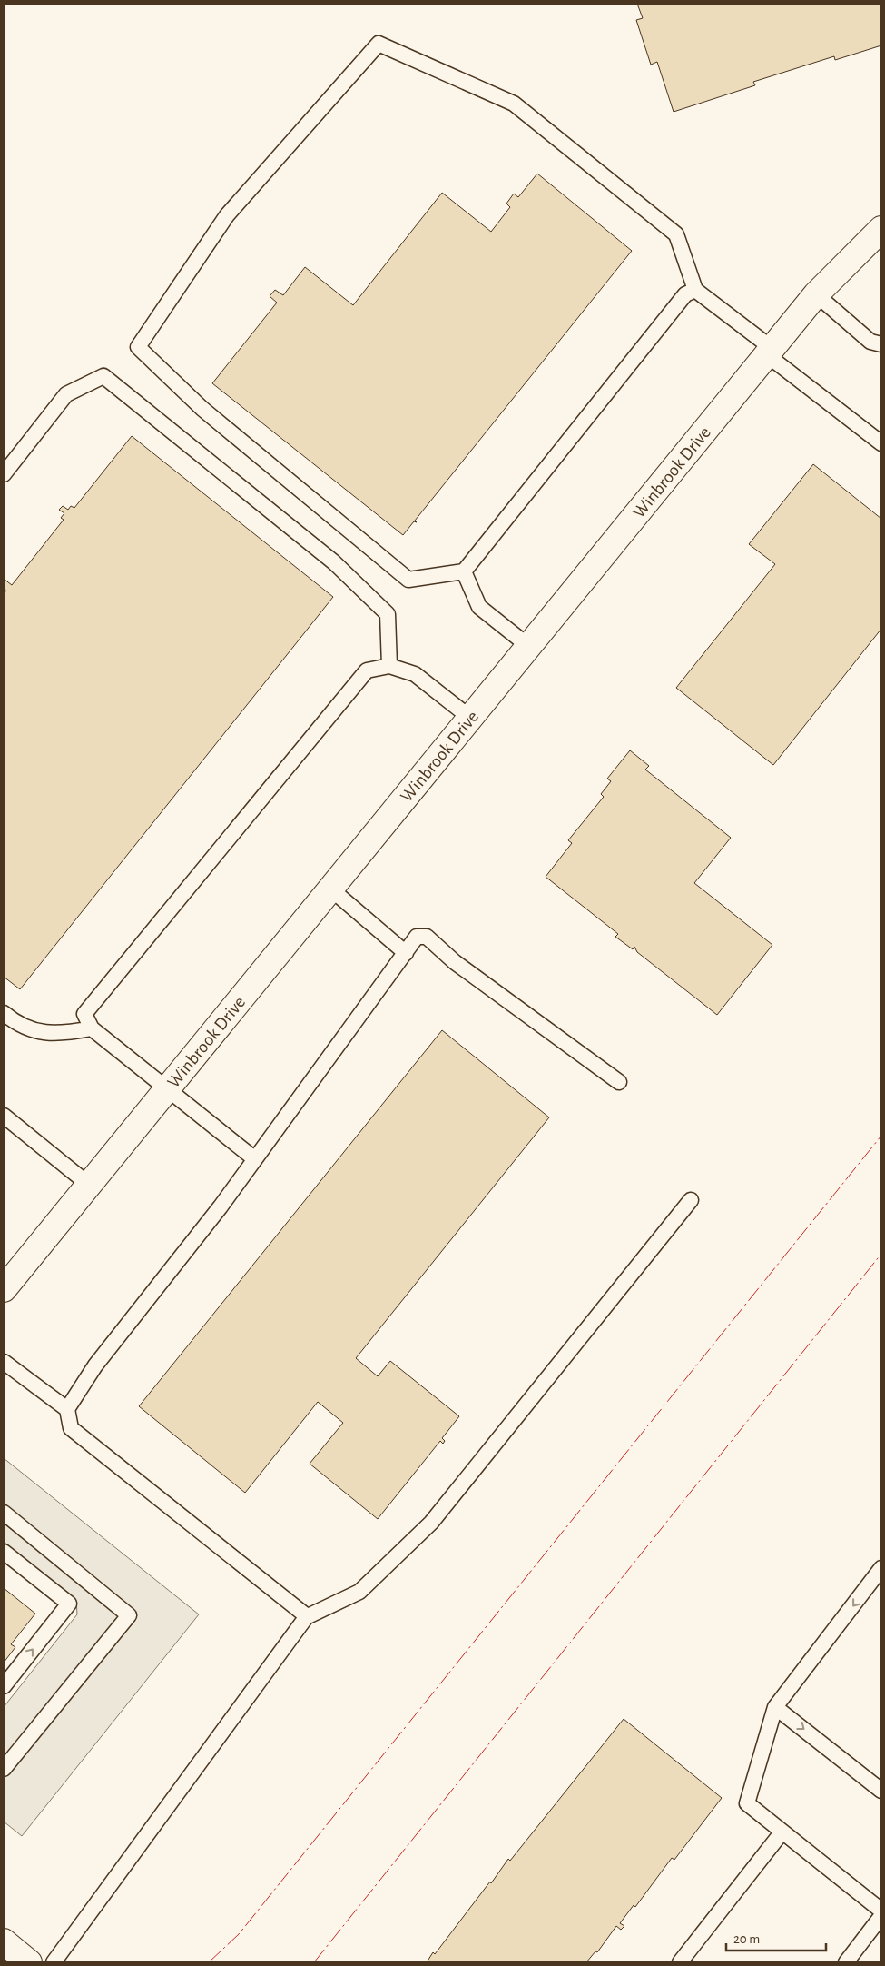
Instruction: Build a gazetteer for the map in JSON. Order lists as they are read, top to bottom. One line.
{"streets":{"street":["Winbrook Drive"]},"scale_bar":"20 m"}
